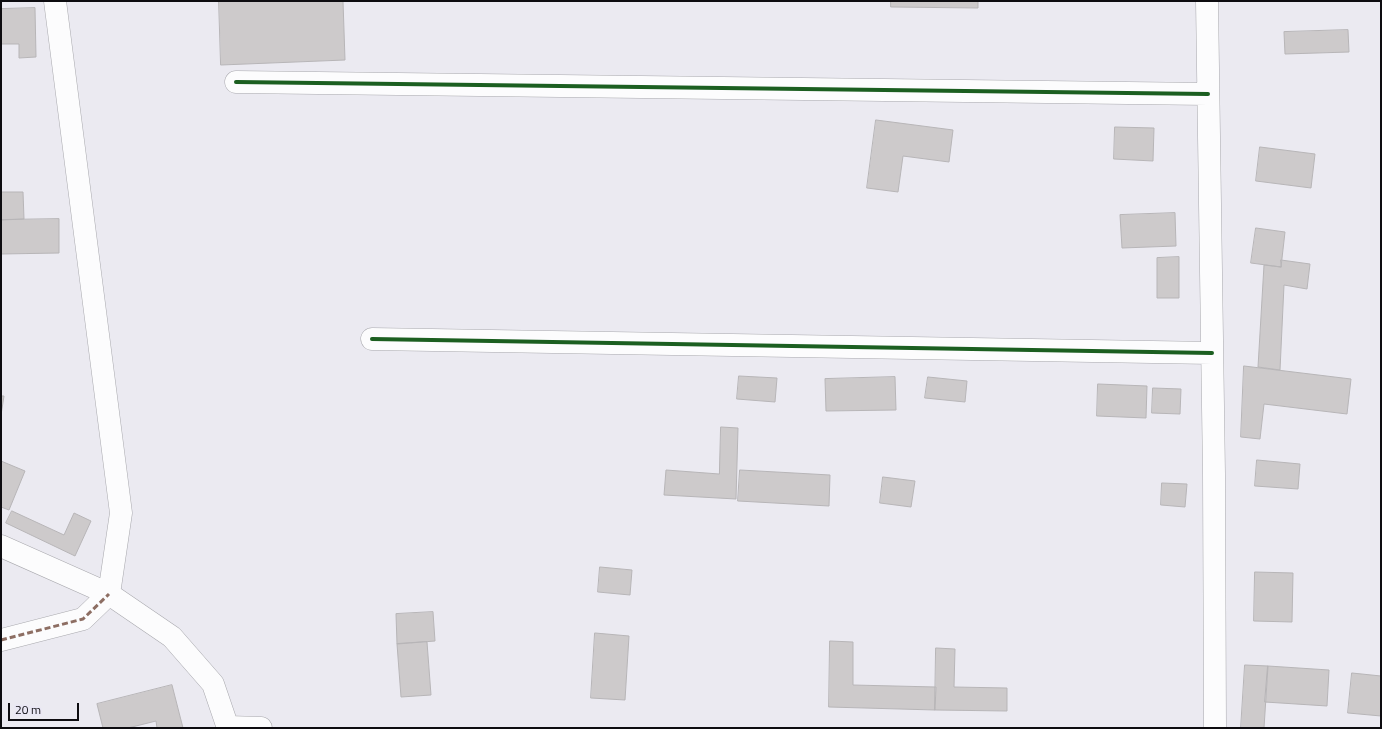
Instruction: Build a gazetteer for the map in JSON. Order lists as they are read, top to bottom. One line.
{"scale_bar":"20 m"}
